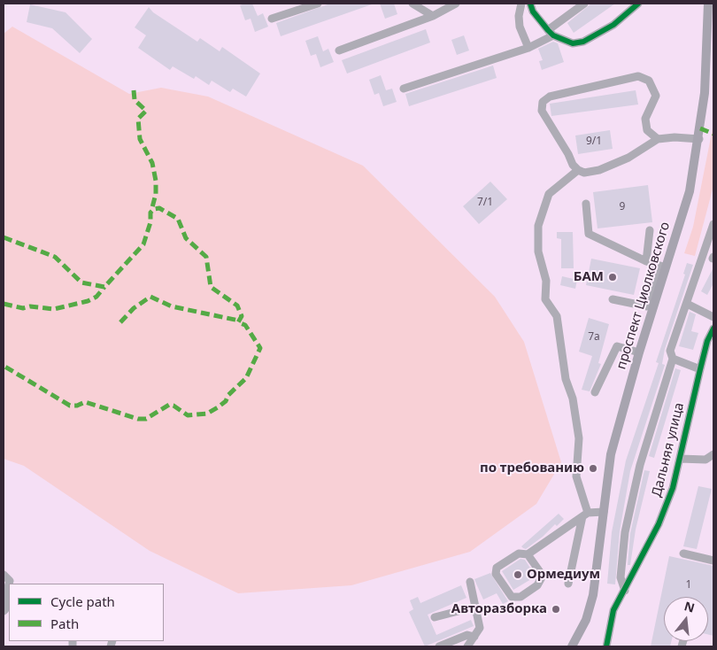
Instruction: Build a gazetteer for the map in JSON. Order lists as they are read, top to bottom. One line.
{"streets":{"main road":["проспект Циолковского"],"street":["Дальняя улица"]},"places":["БАМ","по требованию","Ормедиум","Авторазборка"],"house_numbers":["9/1","7/1","9","7а","1"],"legend":["Cycle path","Path"],"north":"top"}
